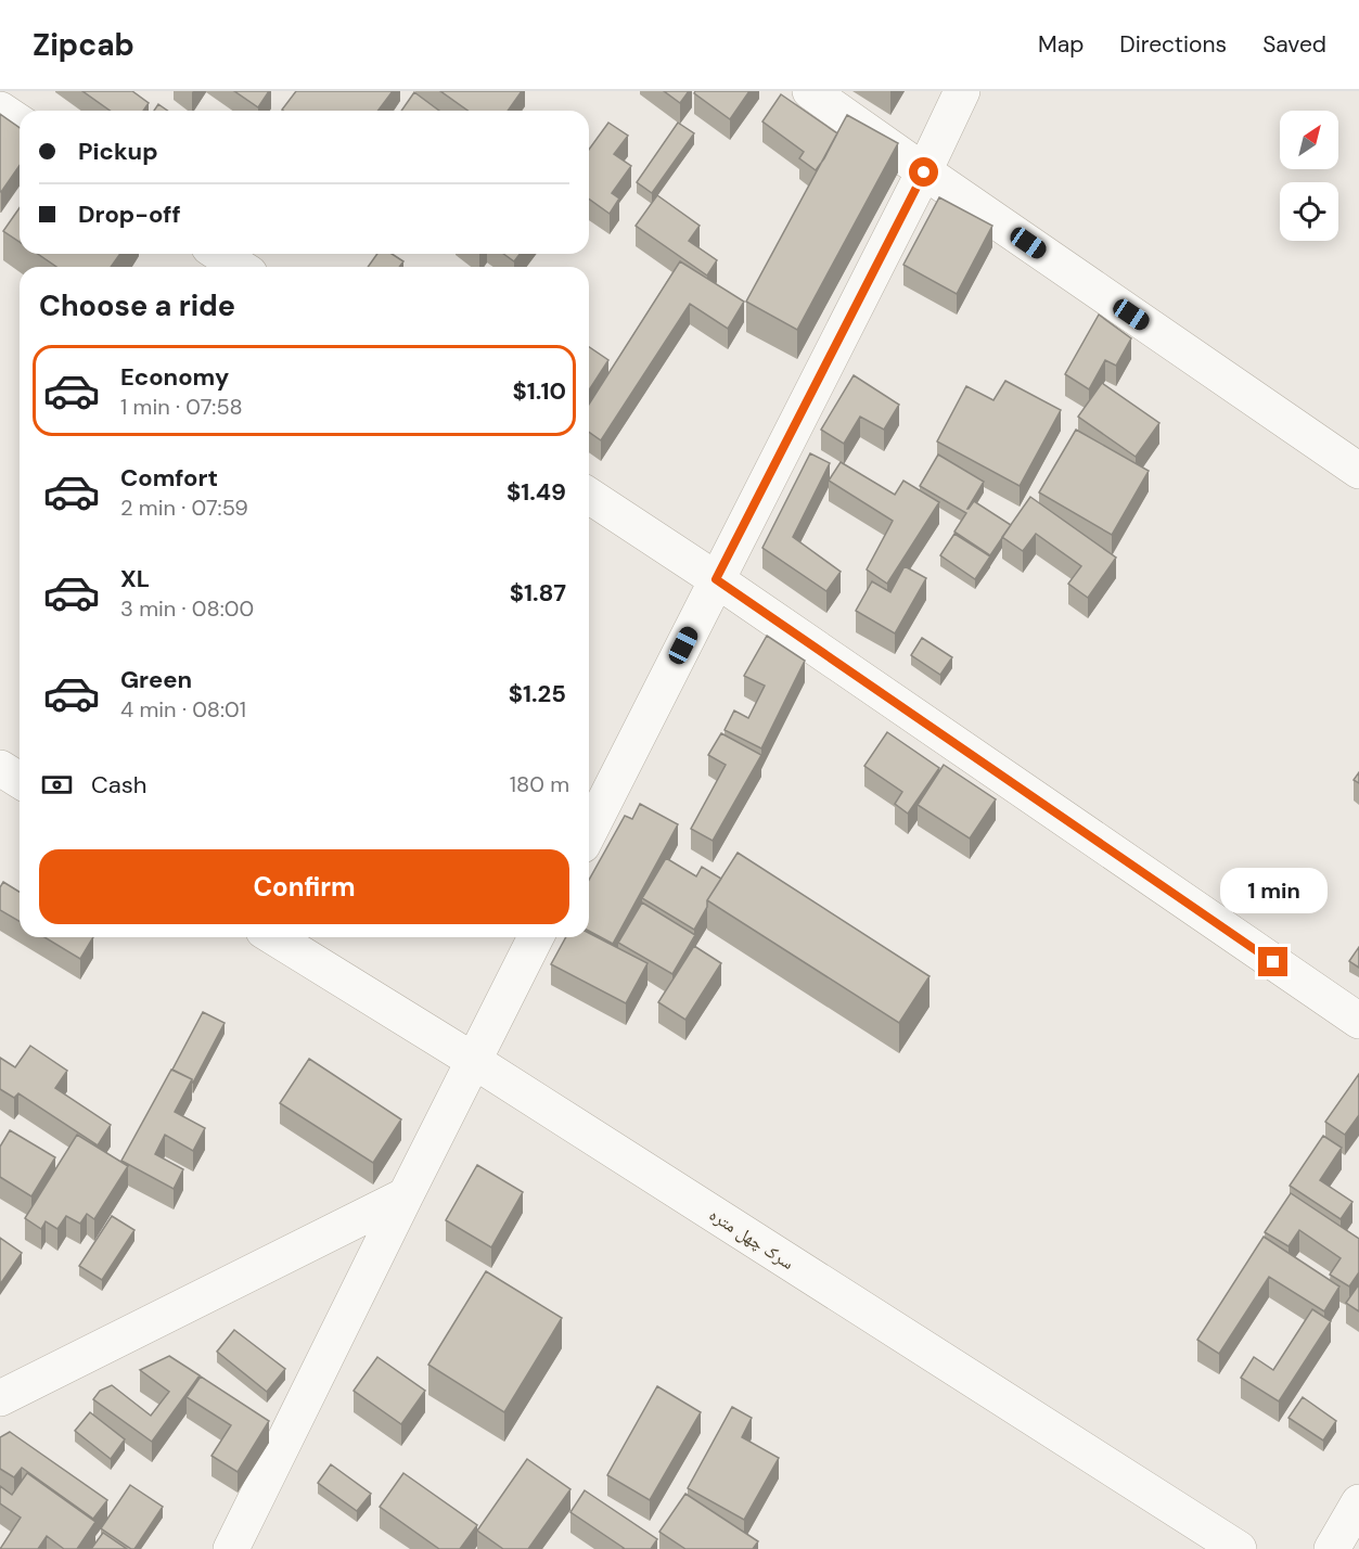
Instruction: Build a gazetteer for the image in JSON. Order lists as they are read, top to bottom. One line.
{"streets":{"street":["سرک چهل متره"]},"north":"top right","page":{"header":"Zipcab","nav":["Map","Directions","Saved"],"banner":["Pickup","Drop-off"],"heading":"Choose a ride","list":[{"name":"Economy","note":"1 min · 07:58","value":"$1.10"},{"name":"Comfort","note":"2 min · 07:59","value":"$1.49"},{"name":"XL","note":"3 min · 08:00","value":"$1.87"},{"name":"Green","note":"4 min · 08:01","value":"$1.25"}],"pay":["Cash","180 m"],"buttons":"Confirm","bubble":"1 min"}}
